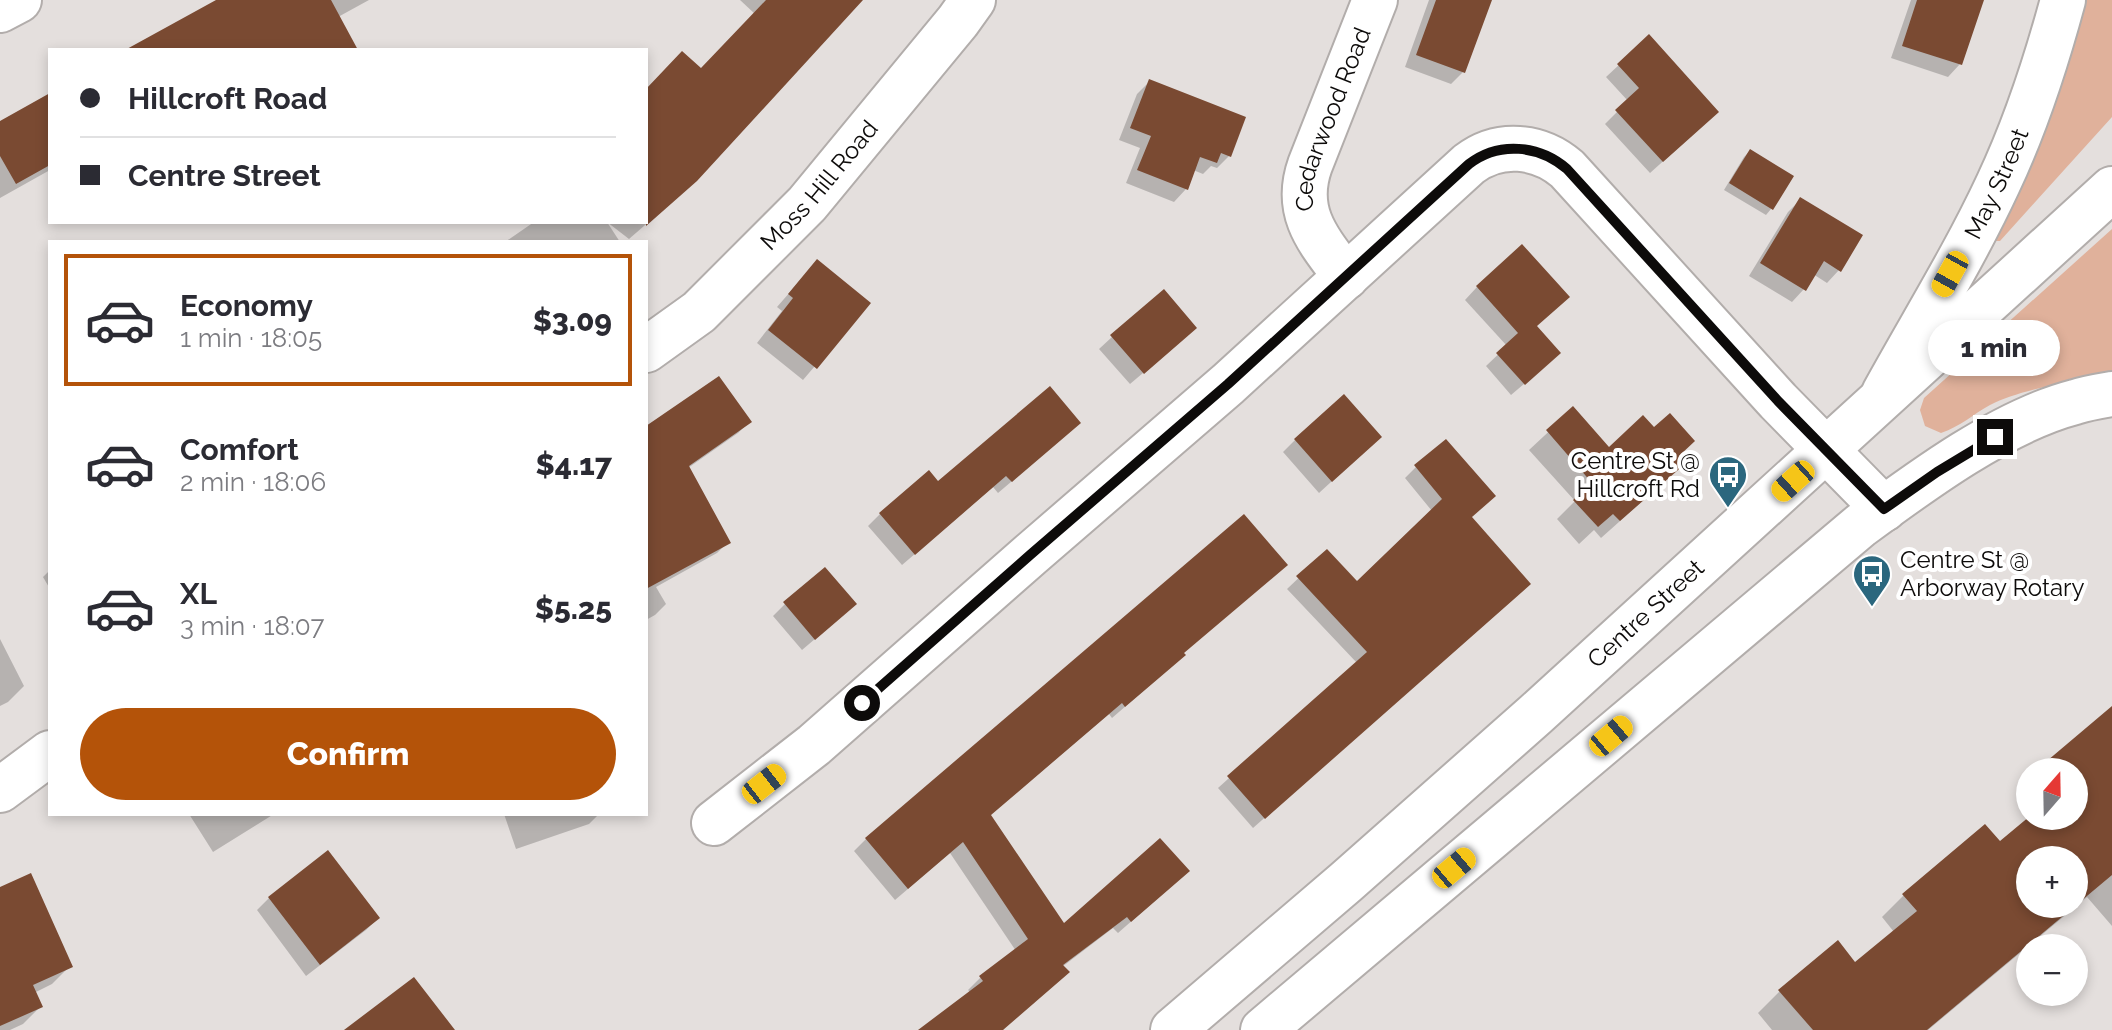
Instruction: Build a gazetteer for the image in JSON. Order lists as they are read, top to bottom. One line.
{"streets":{"main road":["Cedarwood Road","May Street","Moss Hill Road","Centre Street"]},"crossings":[["May Street","Centre Street"]],"places":{"bus stop":["Centre St @ Hillcroft Rd","Centre St @ Arborway Rotary"]},"north":"top","page":{"banner":["Hillcroft Road","Centre Street"],"list":[{"name":"Economy","note":"1 min · 18:05","value":"$3.09"},{"name":"Comfort","note":"2 min · 18:06","value":"$4.17"},{"name":"XL","note":"3 min · 18:07","value":"$5.25"}],"bubble":"1 min","buttons":"Confirm","map_buttons":["+","−"]}}
